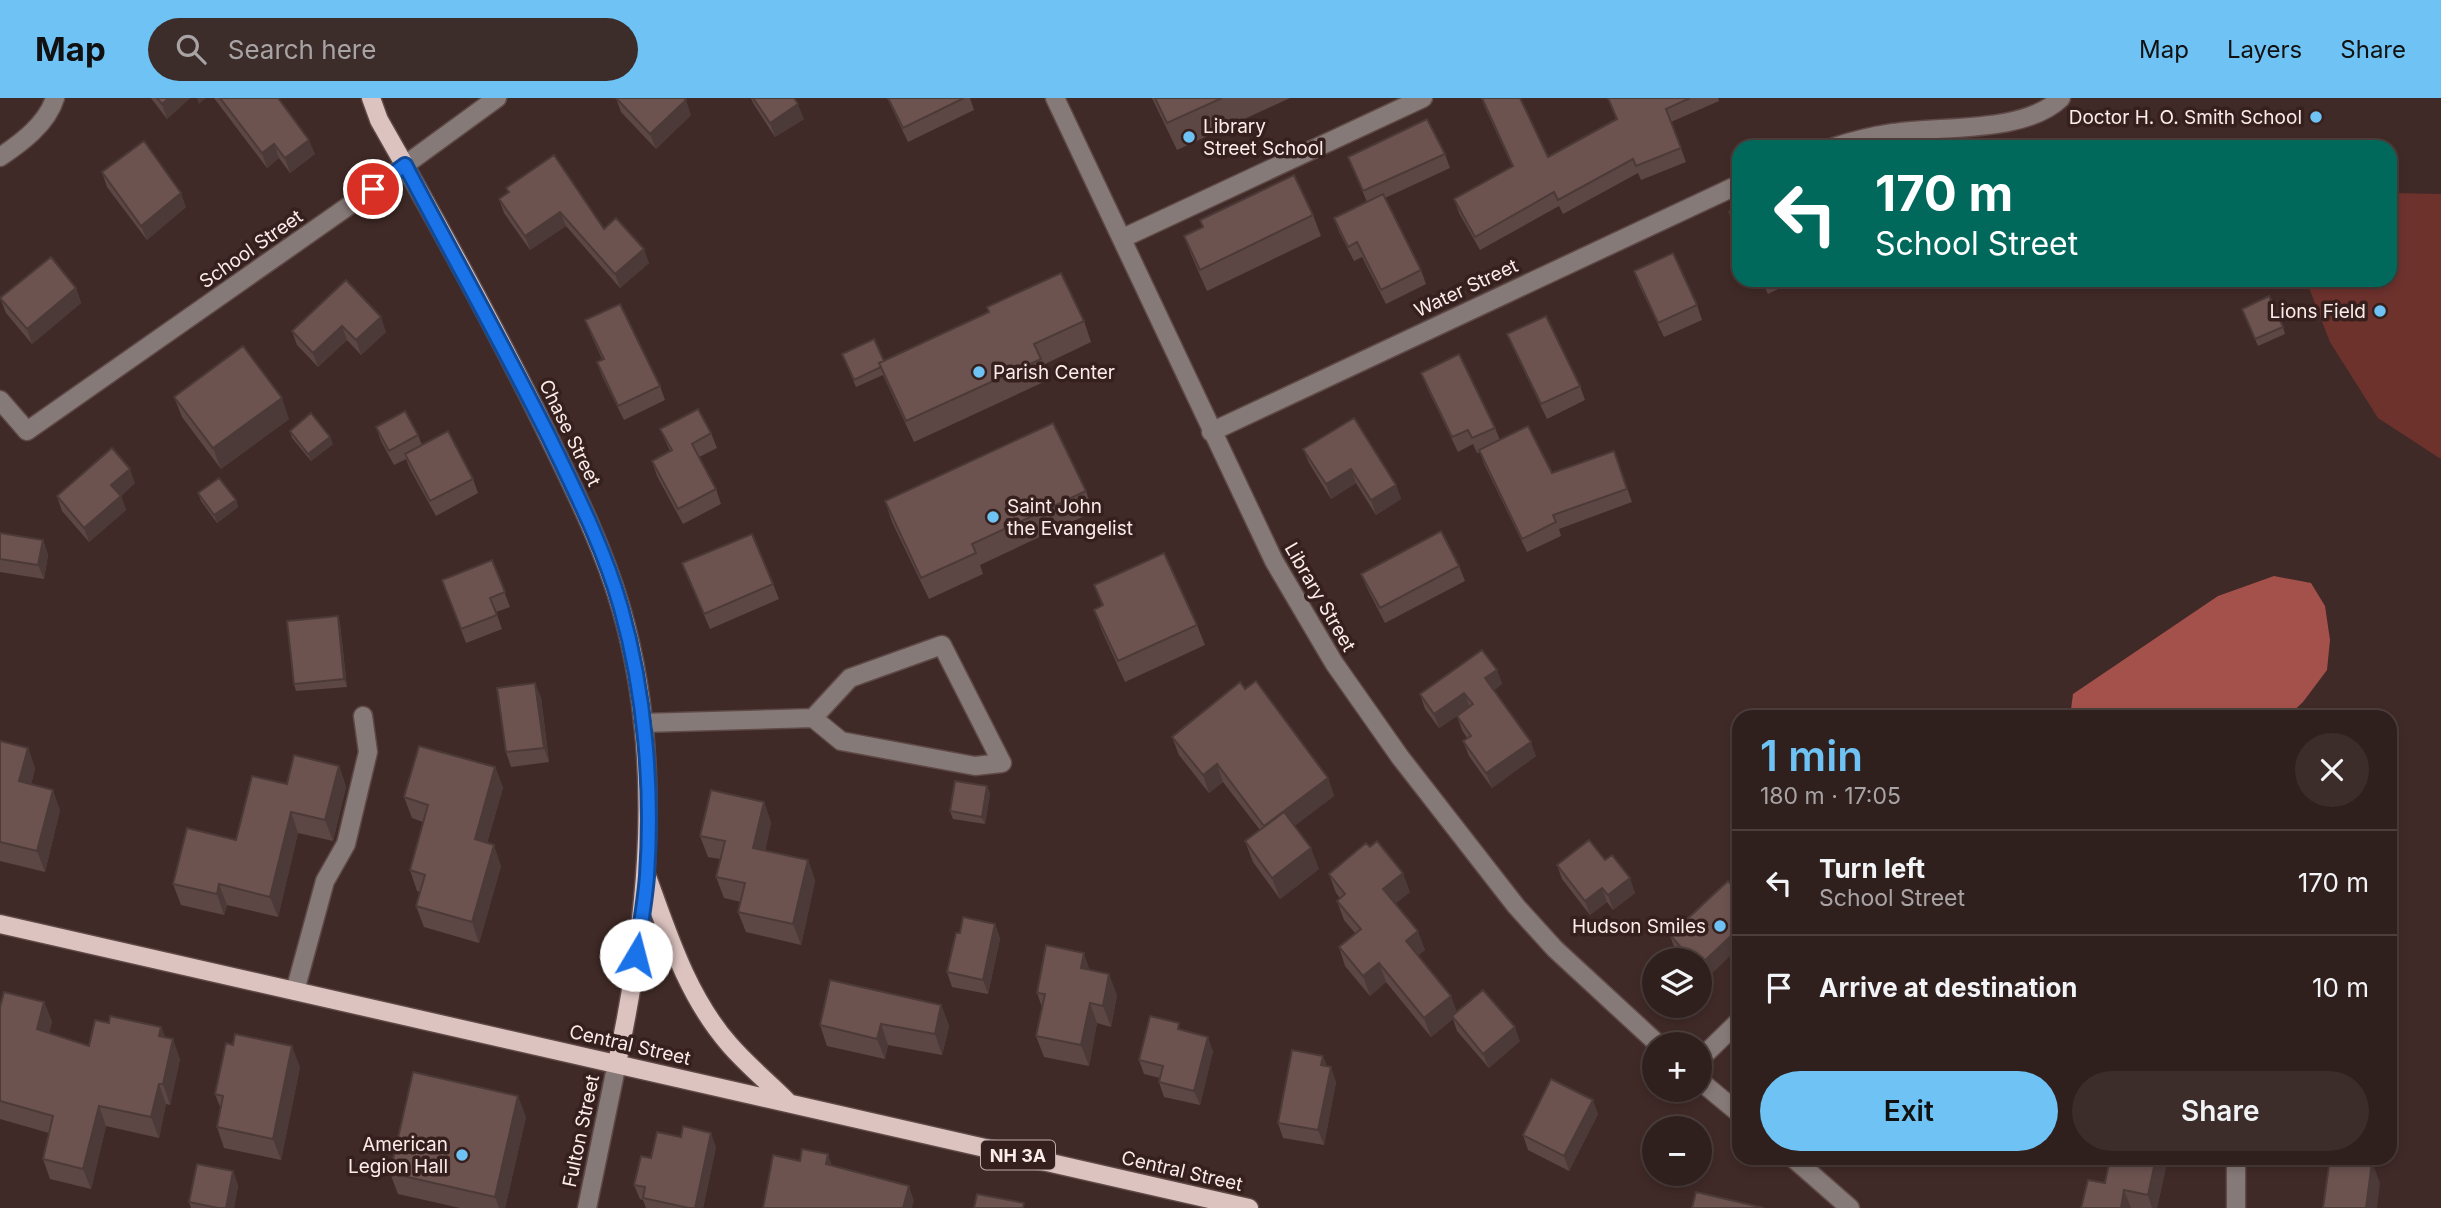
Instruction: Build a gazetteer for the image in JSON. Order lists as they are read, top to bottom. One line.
{"streets":{"main road":["Chase Street","Central Street","NH 3A"],"street":["School Street","Water Street","Library Street","Fulton Street"]},"crossings":[["School Street","Chase Street"],["Water Street","Library Street"],["Chase Street","Central Street"],["Chase Street","Fulton Street"],["Central Street","Fulton Street"]],"places":["Doctor H. O. Smith School","Library Street School","Lions Field","Parish Center","Saint John the Evangelist","Hudson Smiles","American Legion Hall"],"page":{"header":"Map","search":"Search here","nav":["Map","Layers","Share"],"turn":["170 m","School Street"],"heading":["1 min","180 m · 17:05"],"list":[{"name":"Turn left","note":"School Street","value":"170 m"},{"name":"Arrive at destination","value":"10 m"}],"map_buttons":["+","−"],"buttons":["Exit","Share"]}}
